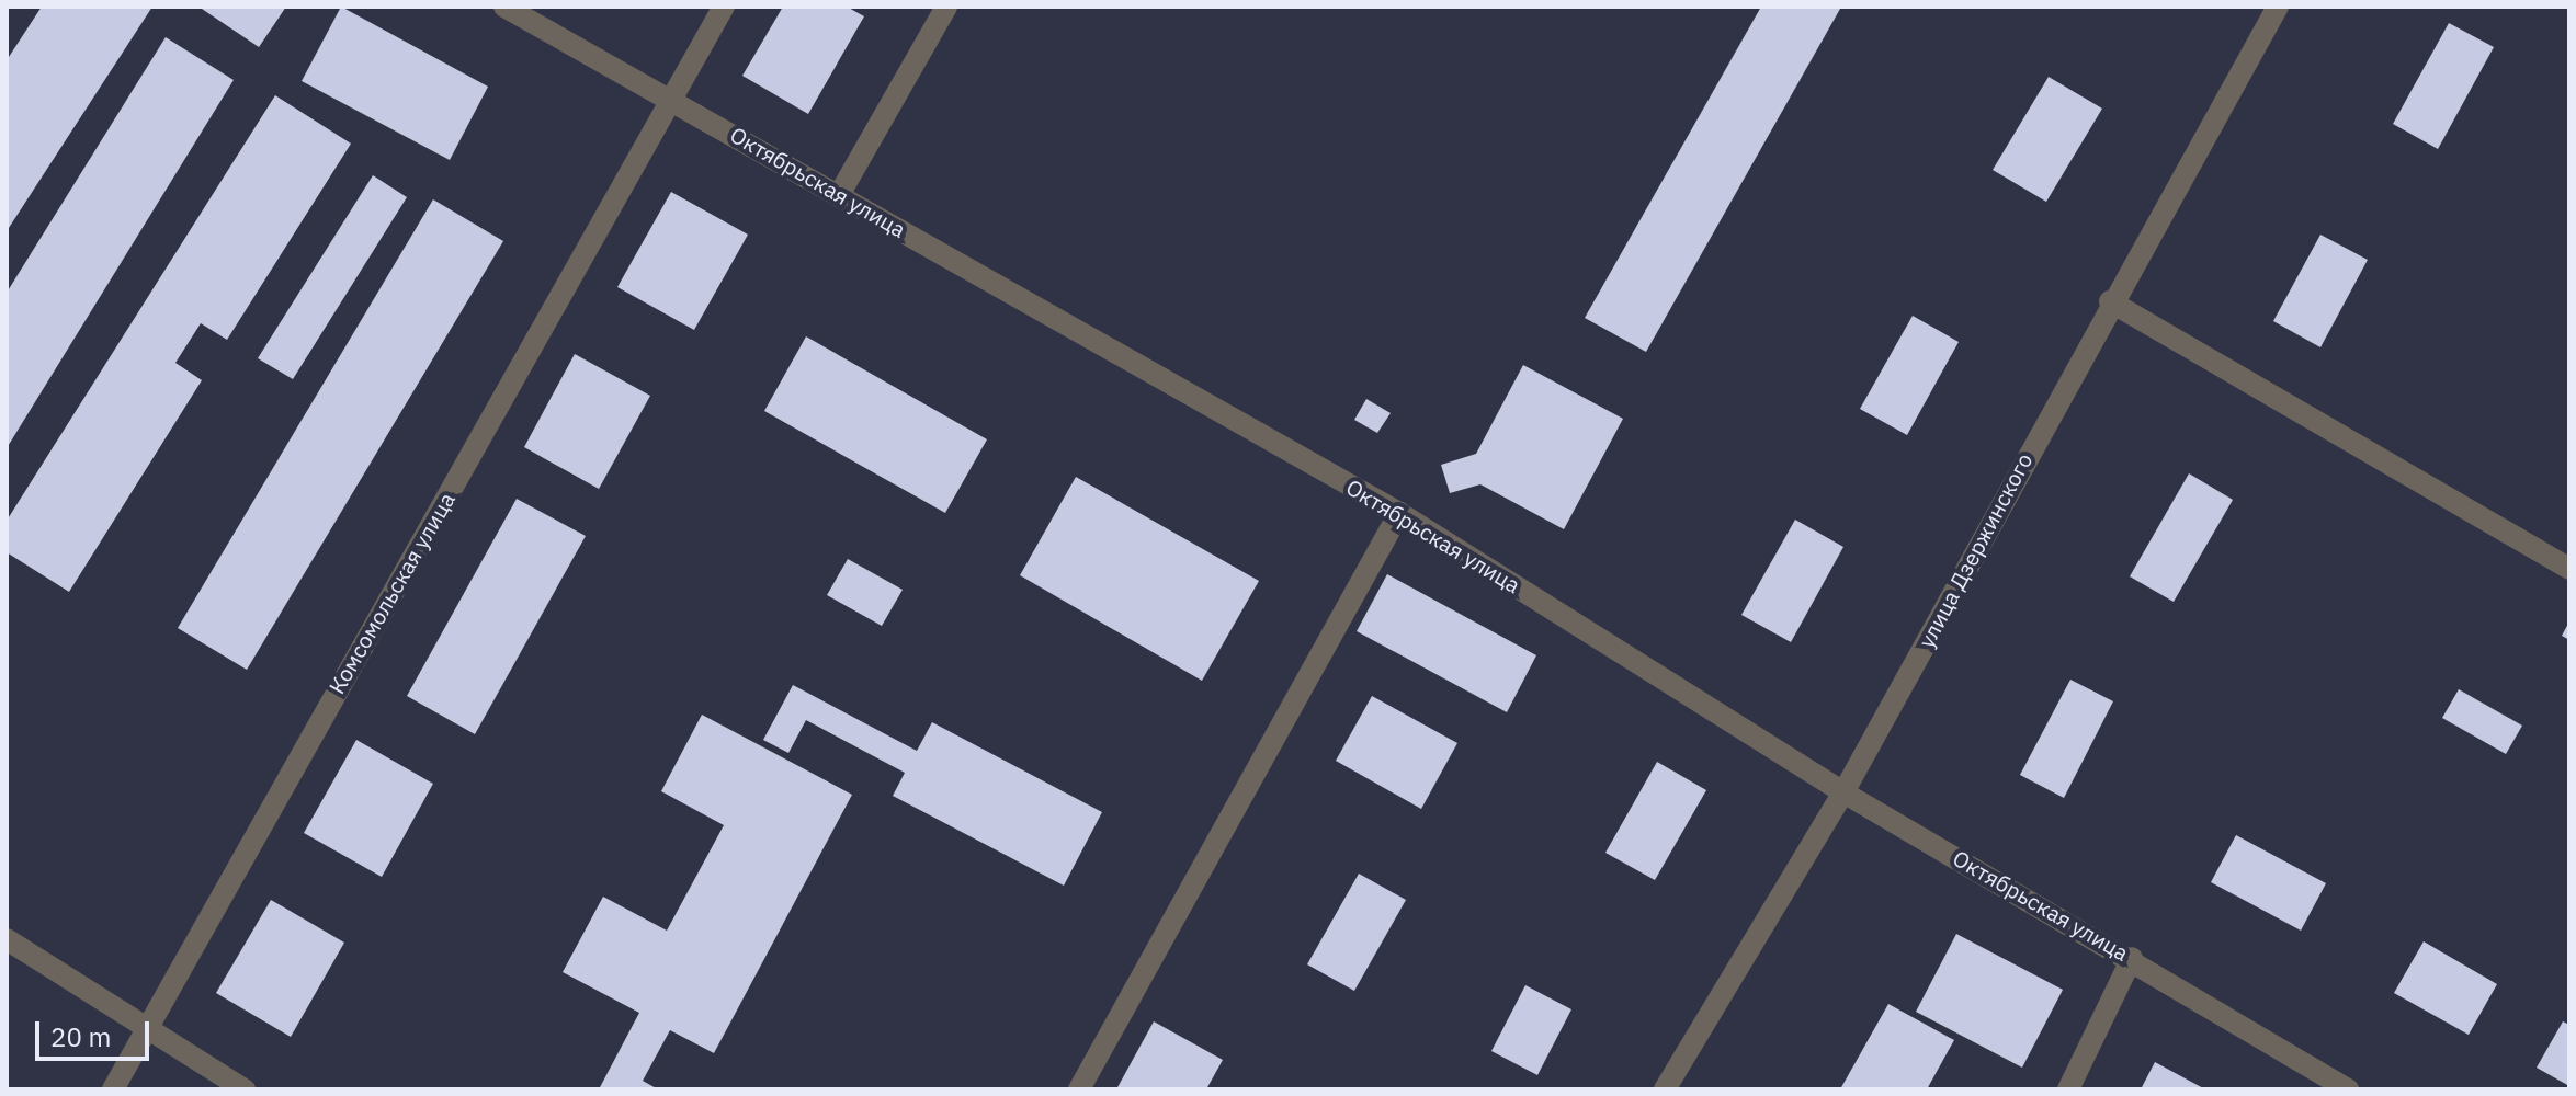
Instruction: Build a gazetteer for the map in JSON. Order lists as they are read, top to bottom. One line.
{"streets":{"street":["Октябрьская улица","улица Дзержинского","Комсомольская улица"]},"crossings":[["Октябрьская улица","улица Дзержинского"],["Октябрьская улица","Комсомольская улица"]],"scale_bar":"20 m"}
